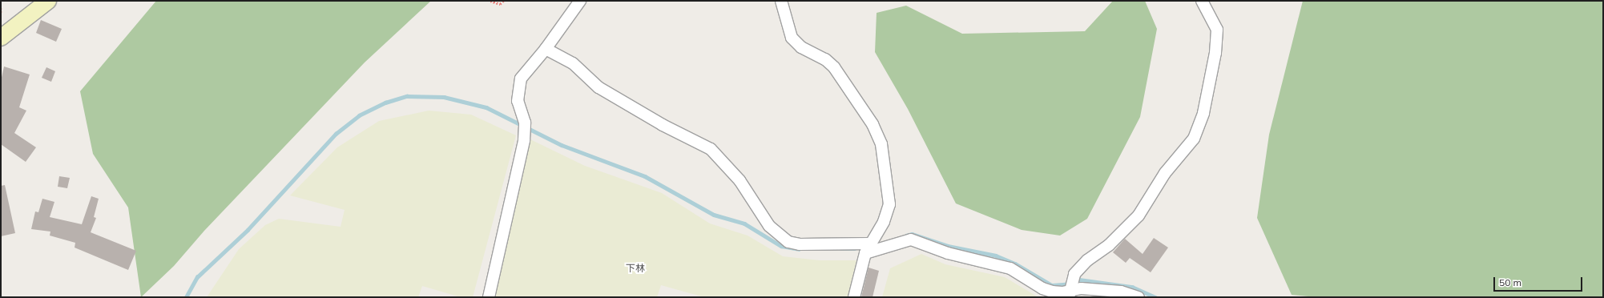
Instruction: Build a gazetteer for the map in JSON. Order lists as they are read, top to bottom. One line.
{"districts":["下林"],"scale_bar":"50 m"}
